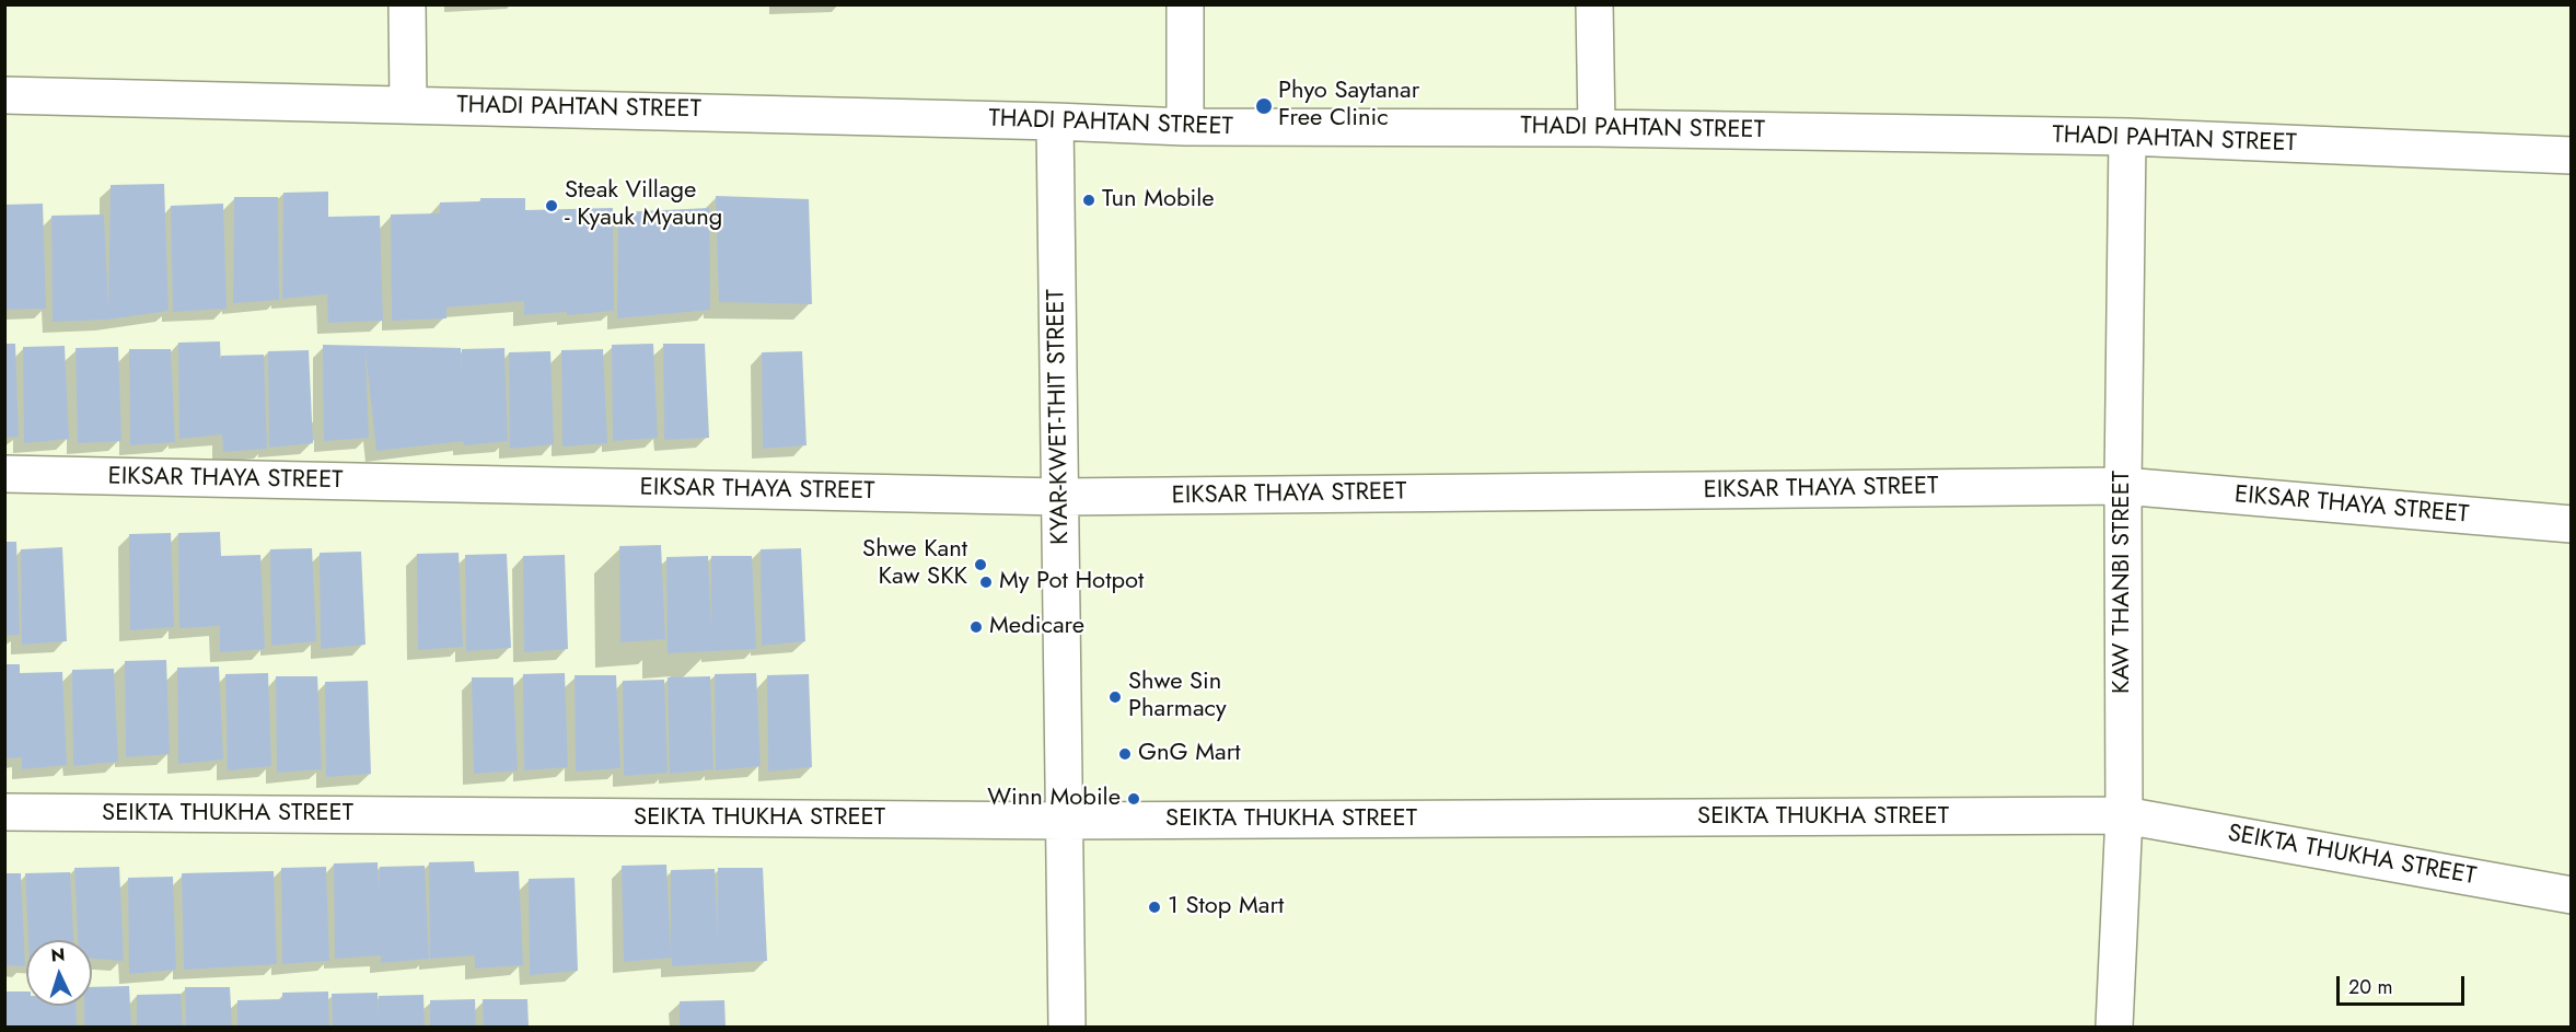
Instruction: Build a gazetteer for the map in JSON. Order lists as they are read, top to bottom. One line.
{"streets":{"street":["THADI PAHTAN STREET","KYAR-KWET-THIT STREET","EIKSAR THAYA STREET","KAW THANBI STREET","SEIKTA THUKHA STREET"]},"crossings":[["THADI PAHTAN STREET","KYAR-KWET-THIT STREET"],["THADI PAHTAN STREET","KAW THANBI STREET"],["KYAR-KWET-THIT STREET","EIKSAR THAYA STREET"],["KYAR-KWET-THIT STREET","SEIKTA THUKHA STREET"],["EIKSAR THAYA STREET","KAW THANBI STREET"],["KAW THANBI STREET","SEIKTA THUKHA STREET"]],"places":["Phyo Saytanar Free Clinic","Tun Mobile","Steak Village - Kyauk Myaung","Shwe Kant Kaw SKK","My Pot Hotpot","Medicare","Shwe Sin Pharmacy","GnG Mart","Winn Mobile","1 Stop Mart"],"scale_bar":"20 m","north":"top"}
